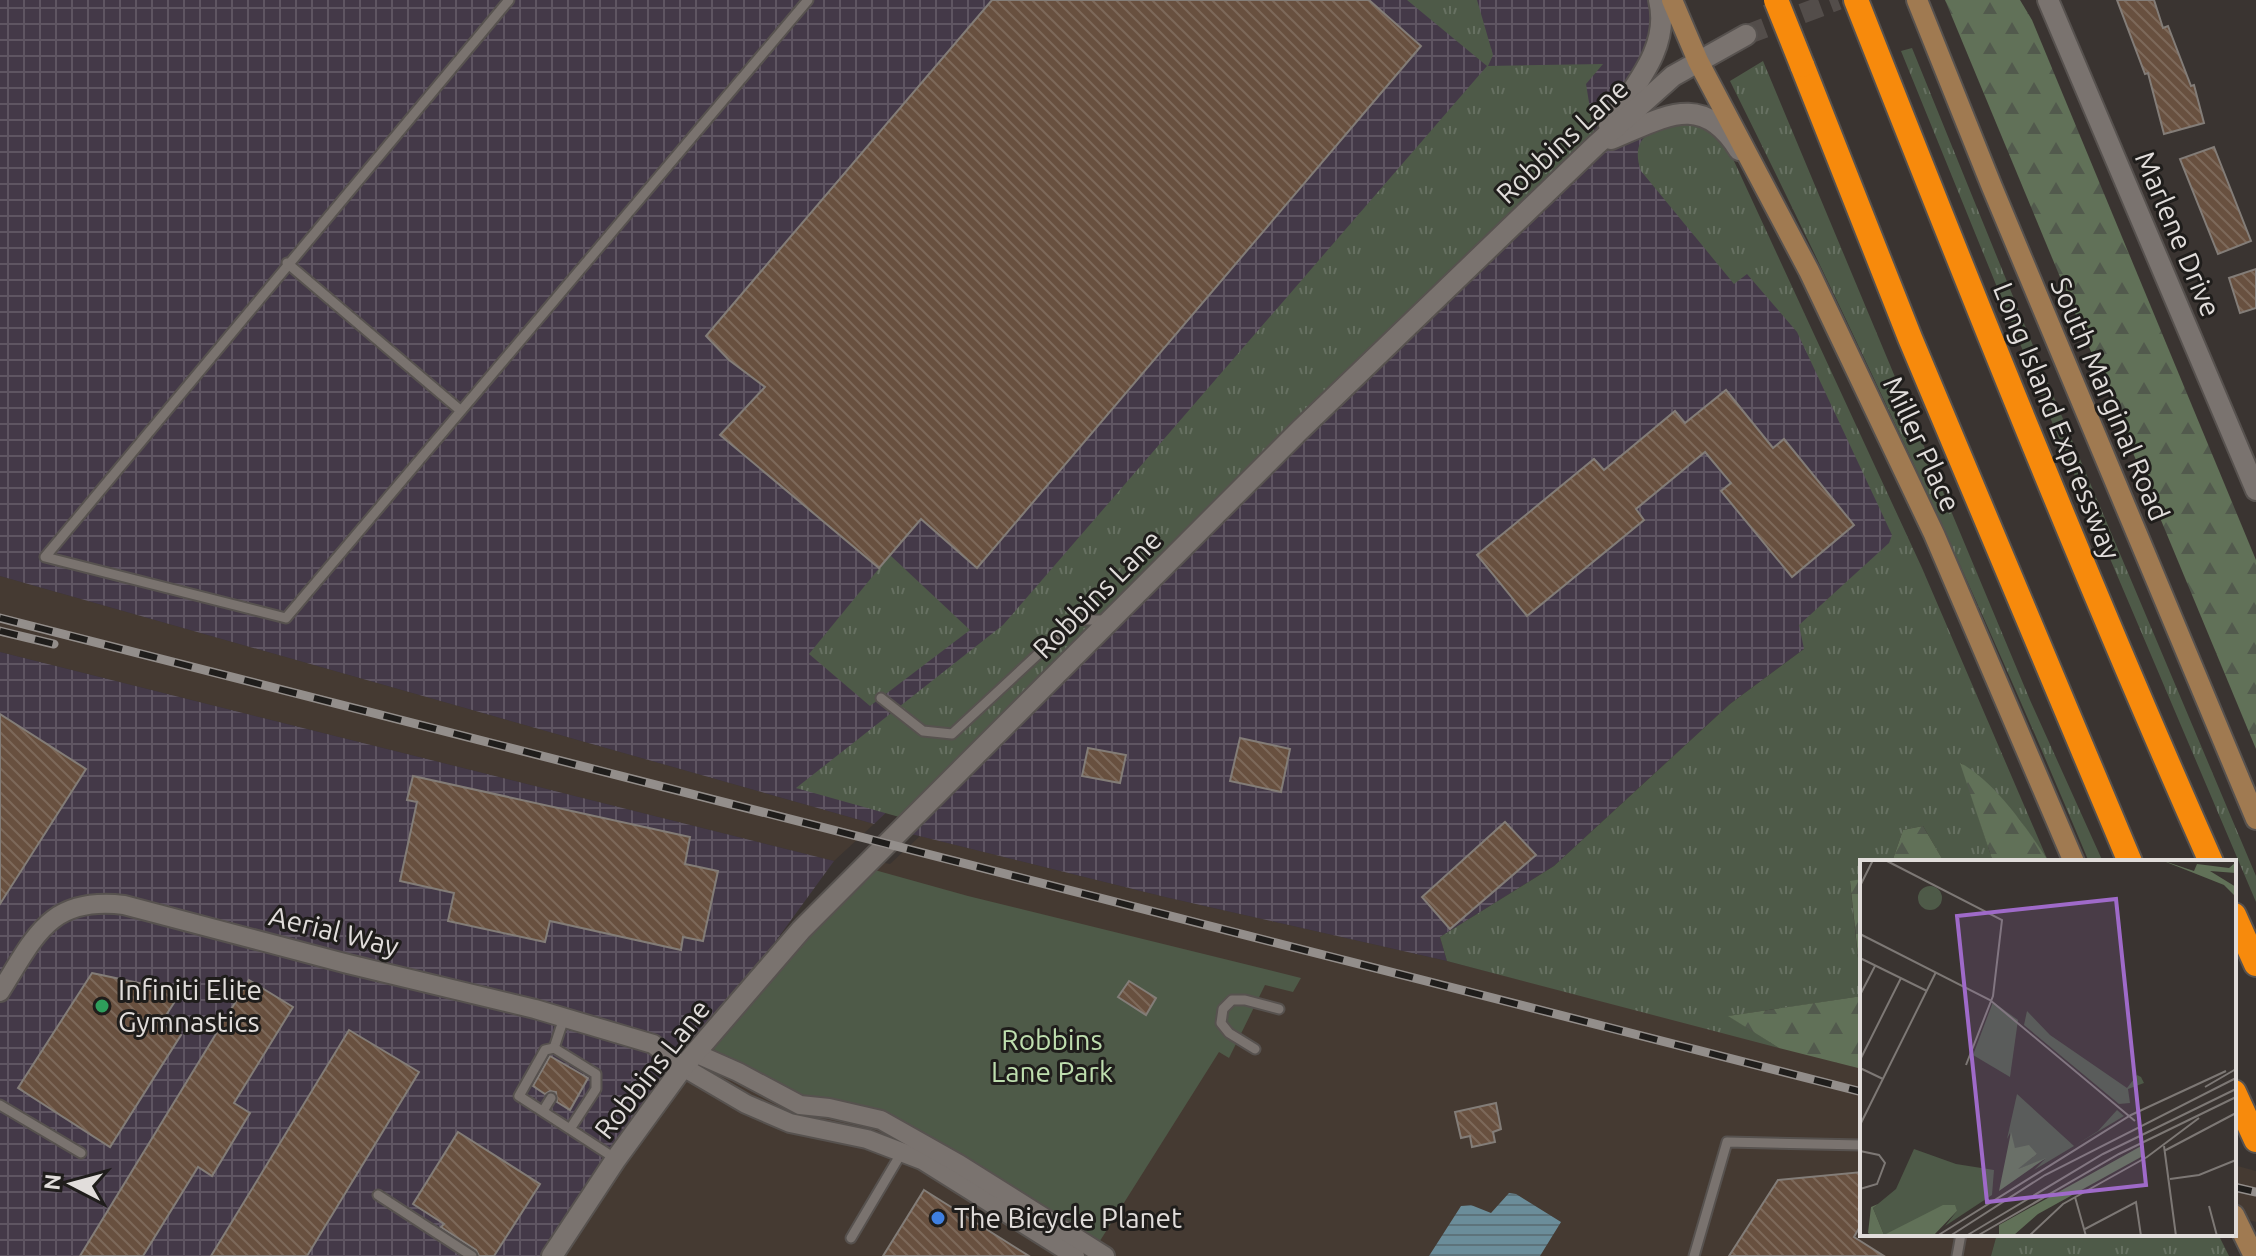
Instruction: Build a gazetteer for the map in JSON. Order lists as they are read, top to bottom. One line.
{"streets":{"highway":["Long Island Expressway"],"main road":["South Marginal Road","Miller Place"],"street":["Robbins Lane","Marlene Drive","Aerial Way"]},"crossings":[["Robbins Lane","Miller Place"],["Robbins Lane","Aerial Way"]],"parks":["Robbins Lane Park"],"places":["Infiniti Elite Gymnastics","The Bicycle Planet"],"north":"left"}
